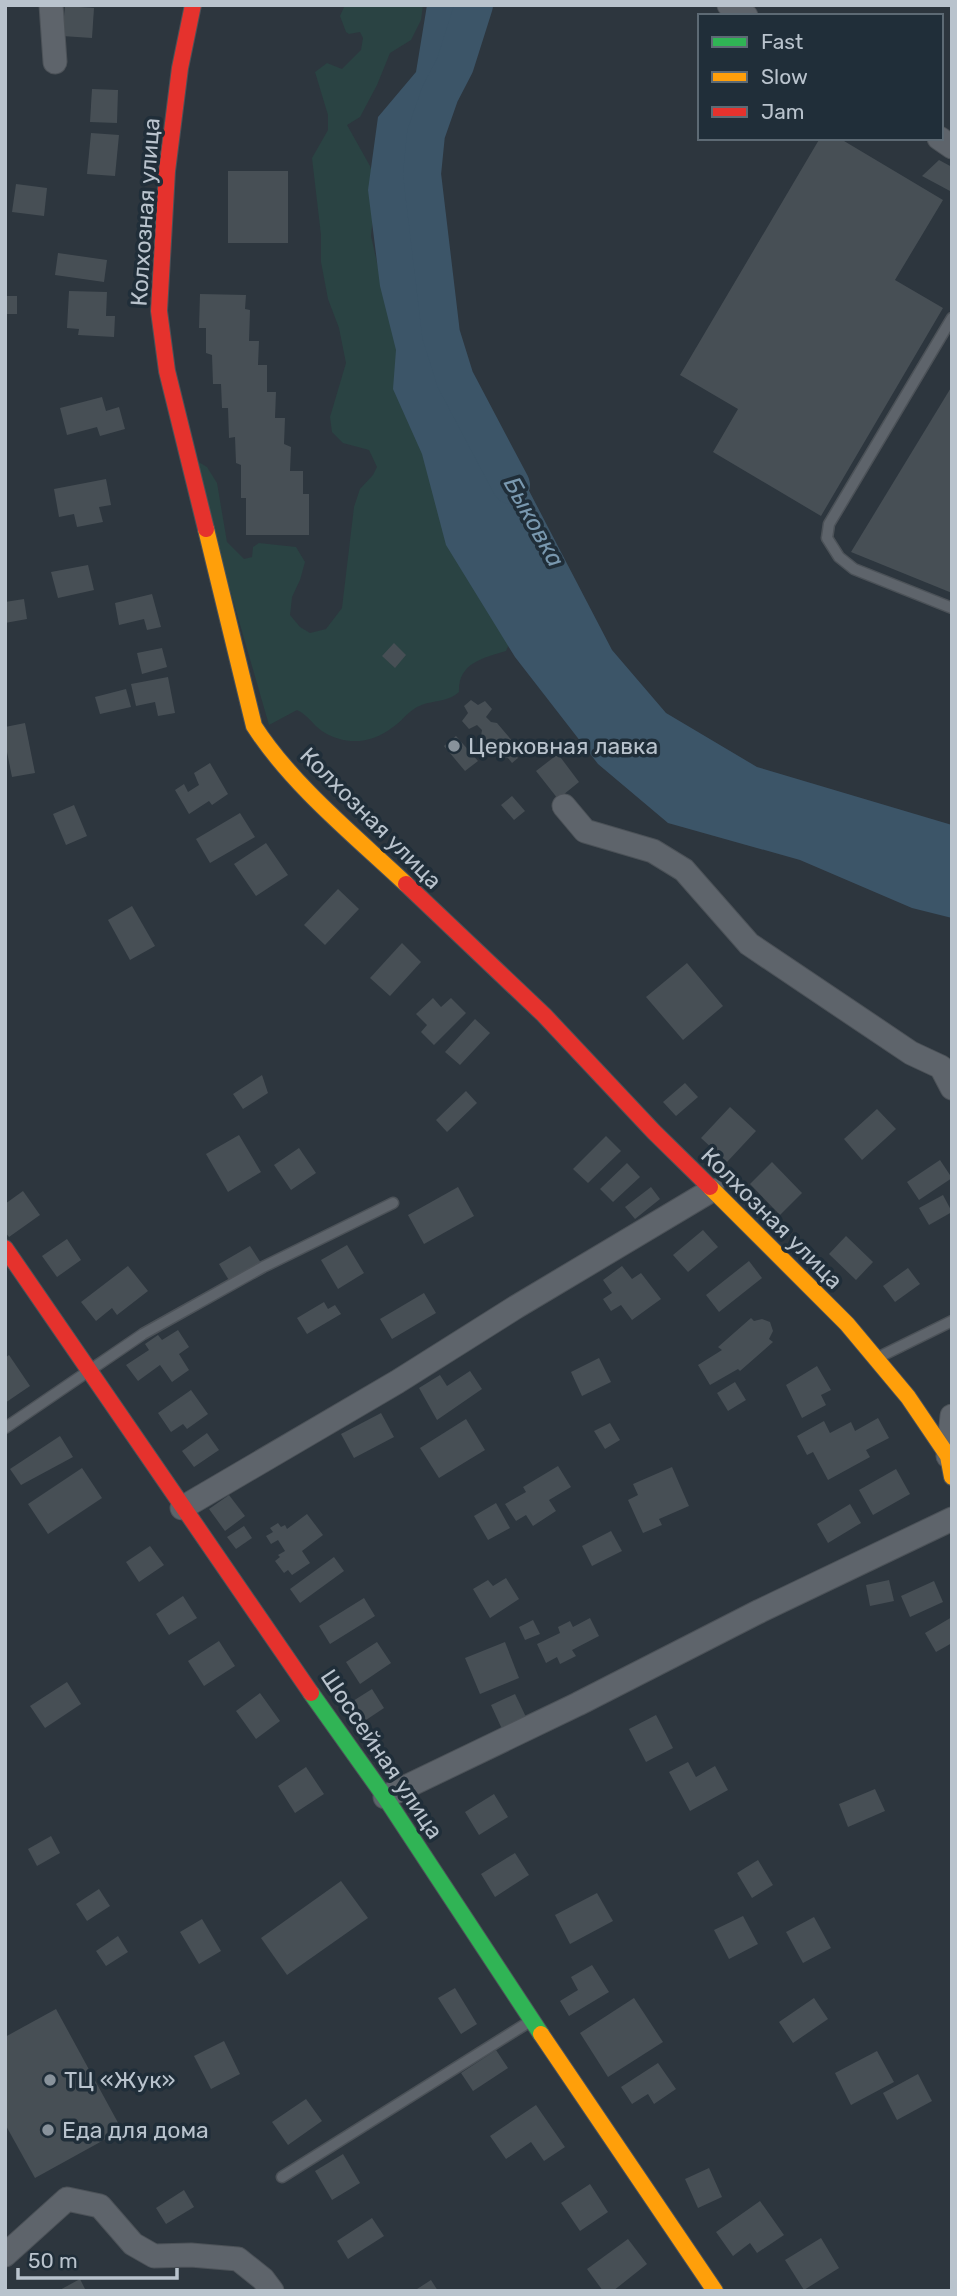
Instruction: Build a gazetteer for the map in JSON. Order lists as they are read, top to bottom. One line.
{"streets":{"street":["Колхозная улица","Шоссейная улица"]},"water":["Быковка"],"places":["Церковная лавка","ТЦ «Жук»","Еда для дома"],"legend":["Fast","Slow","Jam"],"scale_bar":"50 m"}
